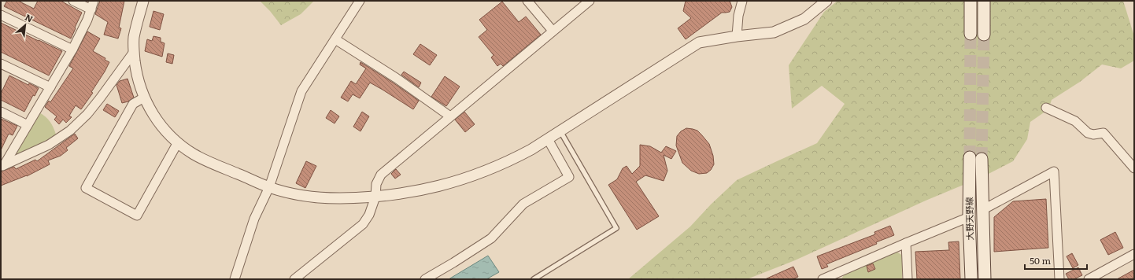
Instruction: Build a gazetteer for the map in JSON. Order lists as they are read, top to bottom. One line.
{"streets":{"main road":["大野天野線"]},"scale_bar":"50 m","north":"top right"}
